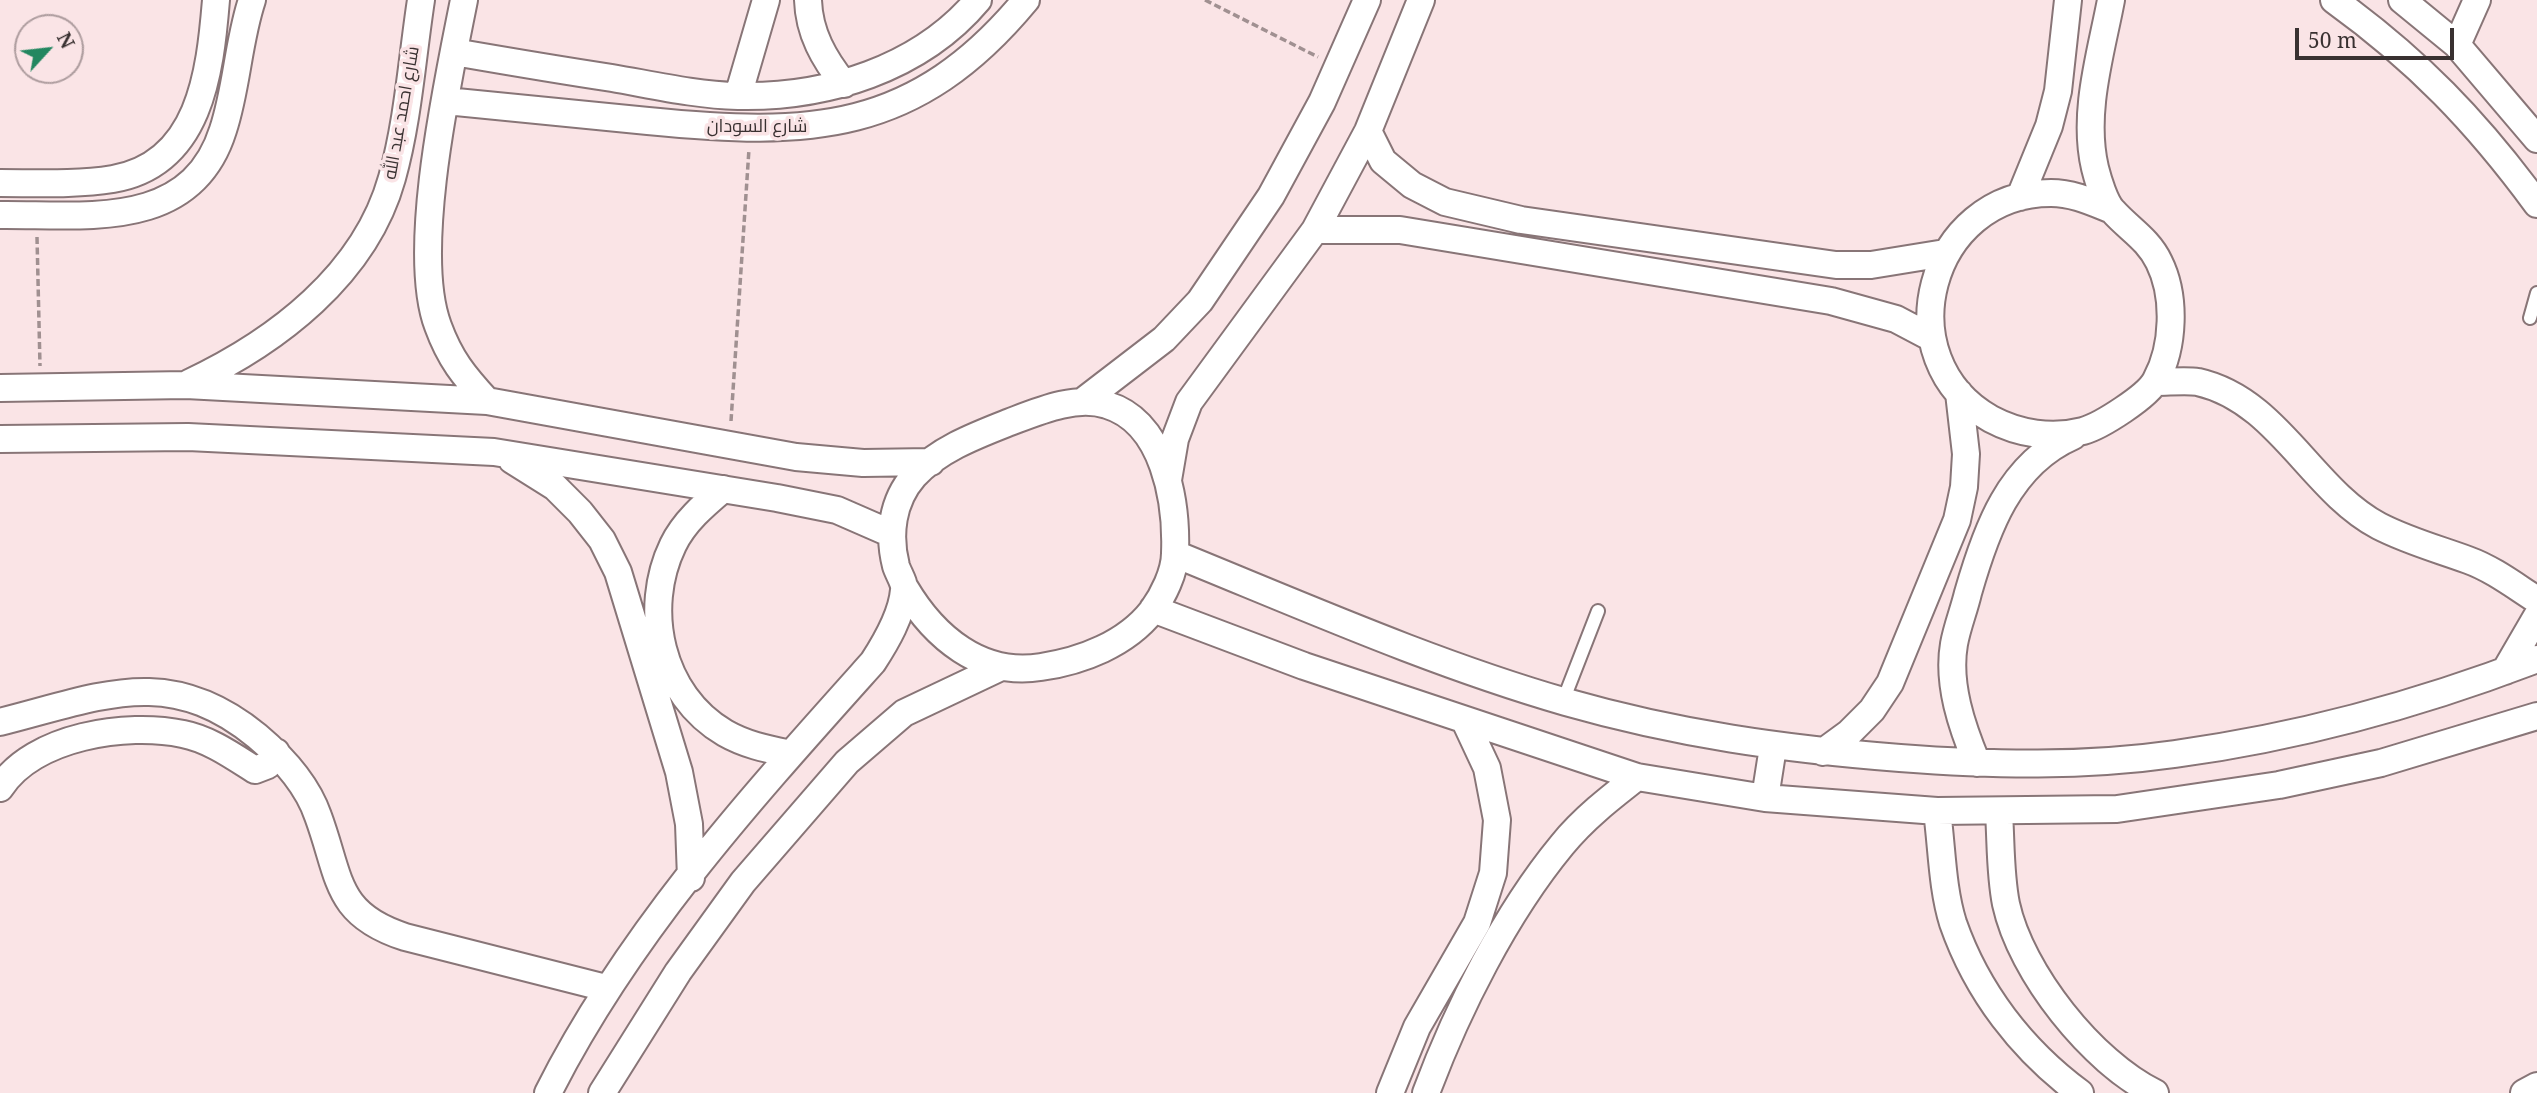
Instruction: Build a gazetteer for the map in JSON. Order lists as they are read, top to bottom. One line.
{"streets":{"street":["شارع احمد عبد الله","شارع السودان"]},"scale_bar":"50 m","north":"top right"}
